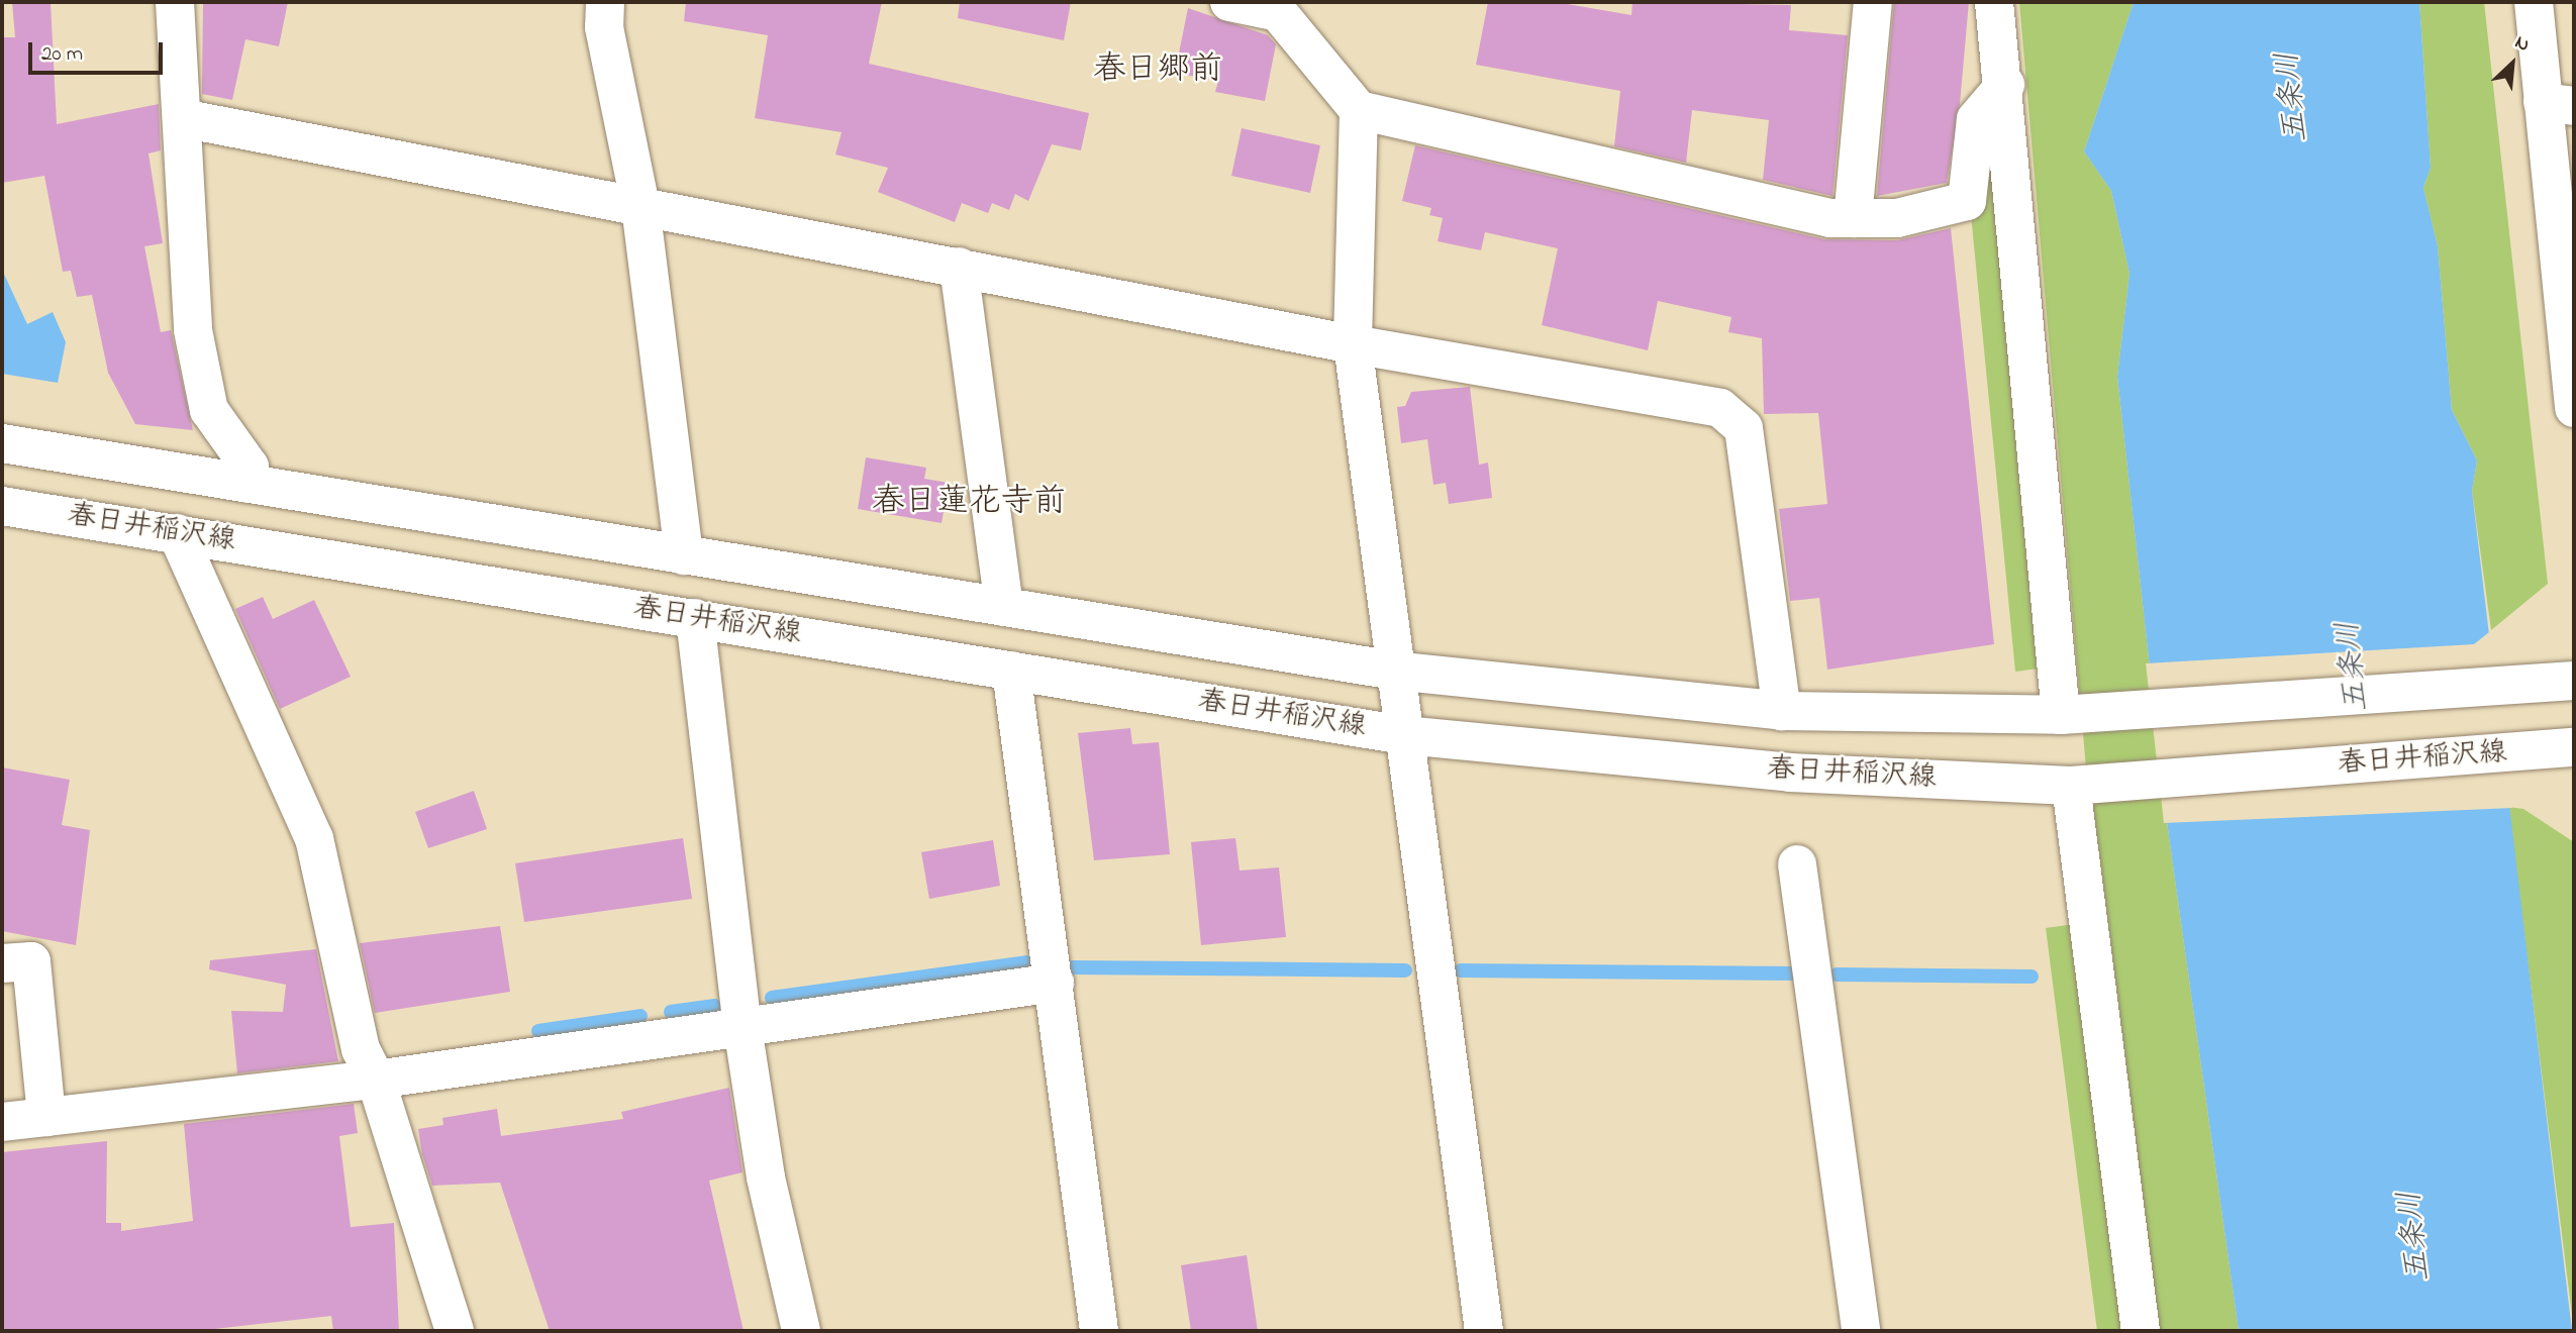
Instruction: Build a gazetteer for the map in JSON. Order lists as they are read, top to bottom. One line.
{"streets":{"street":["春日井稲沢線"]},"districts":["春日郷前","春日蓮花寺前"],"water":["五条川"],"scale_bar":"20 m","north":"top right"}
